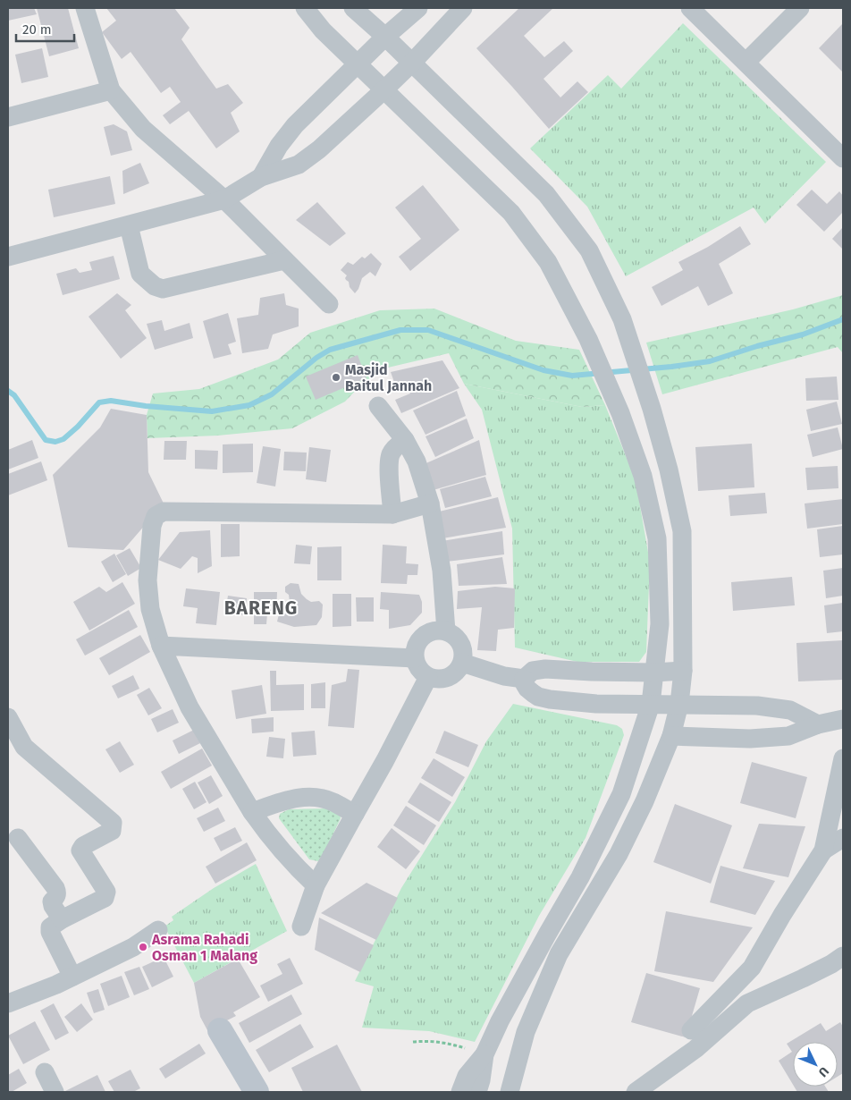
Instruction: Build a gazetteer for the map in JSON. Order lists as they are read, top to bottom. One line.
{"districts":["BARENG"],"places":["Masjid Baitul Jannah","Asrama Rahadi Osman 1 Malang"],"scale_bar":"20 m","north":"bottom right"}
